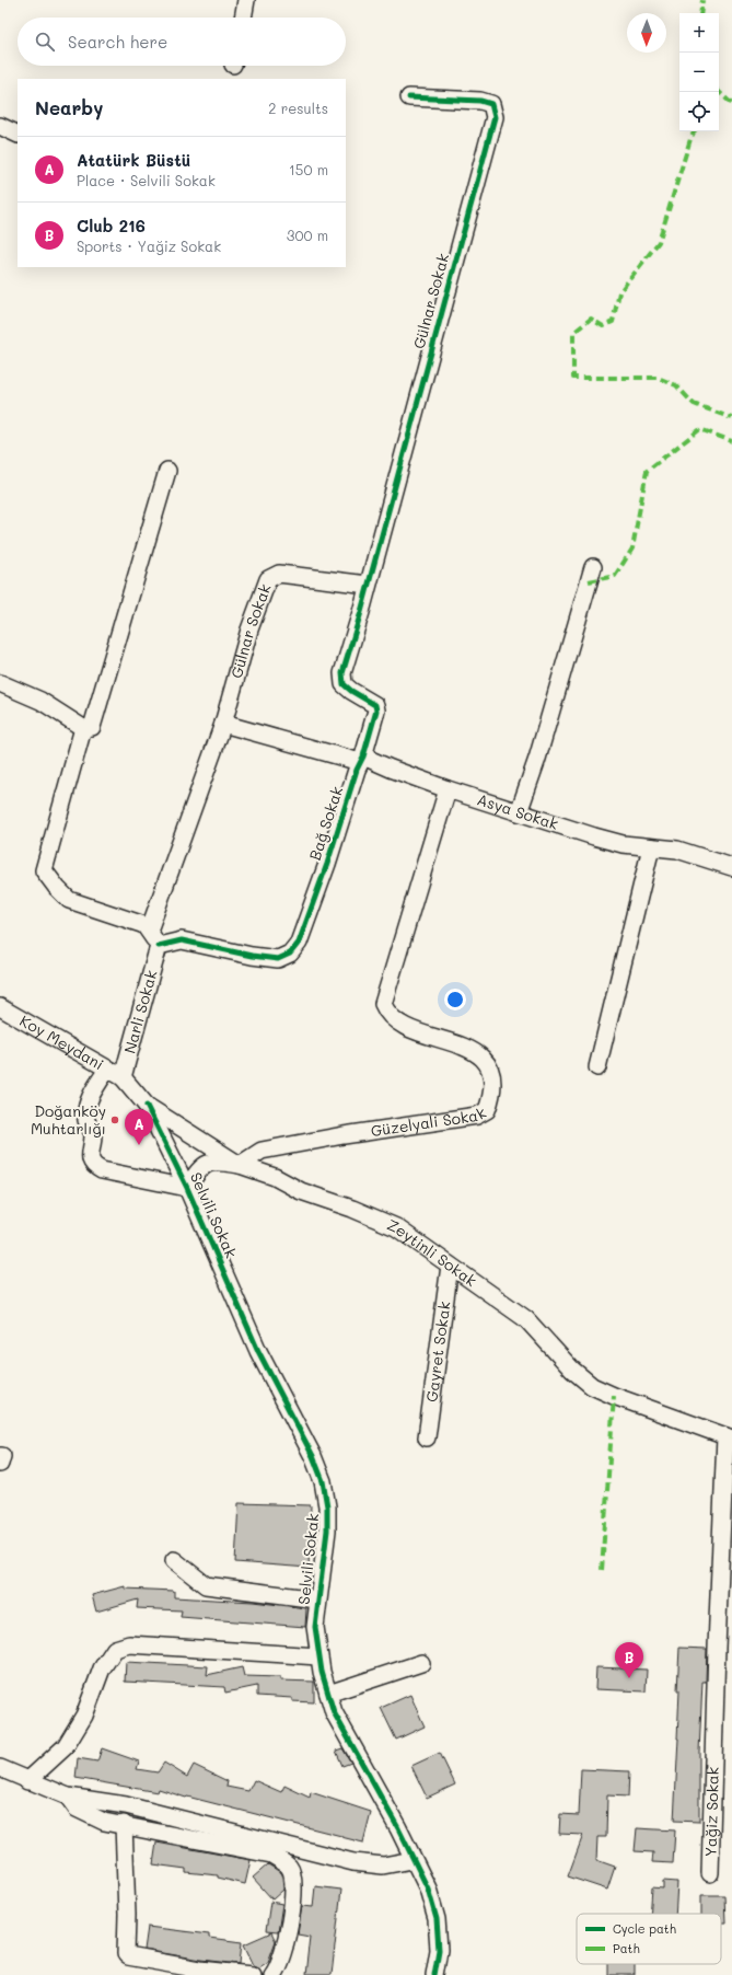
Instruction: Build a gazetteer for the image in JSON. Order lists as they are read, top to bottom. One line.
{"streets":{"street":["Gülnar Sokak","Asya Sokak","Bağ Sokak","Narli Sokak","Koy Meydani","Güzelyali Sokak","Selvili Sokak","Zeytinli Sokak","Gayret Sokak","Yağiz Sokak"]},"crossings":[["Gülnar Sokak","Asya Sokak"],["Gülnar Sokak","Bağ Sokak"],["Asya Sokak","Bağ Sokak"],["Asya Sokak","Güzelyali Sokak"],["Bağ Sokak","Narli Sokak"],["Narli Sokak","Koy Meydani"],["Narli Sokak","Zeytinli Sokak"],["Koy Meydani","Zeytinli Sokak"],["Güzelyali Sokak","Zeytinli Sokak"],["Selvili Sokak","Zeytinli Sokak"],["Zeytinli Sokak","Gayret Sokak"],["Zeytinli Sokak","Yağiz Sokak"]],"places":["Doğanköy Muhtarlığı"],"legend":["Cycle path","Path"],"north":"bottom","page":{"map_buttons":["+","−"],"search":"Search here","heading":["Nearby","2 results"],"list":[{"mark":"A","name":"Atatürk Büstü","note":"Place · Selvili Sokak","value":"150 m"},{"mark":"B","name":"Club 216","note":"Sports · Yağiz Sokak","value":"300 m"}],"pins":["A","B"]}}
